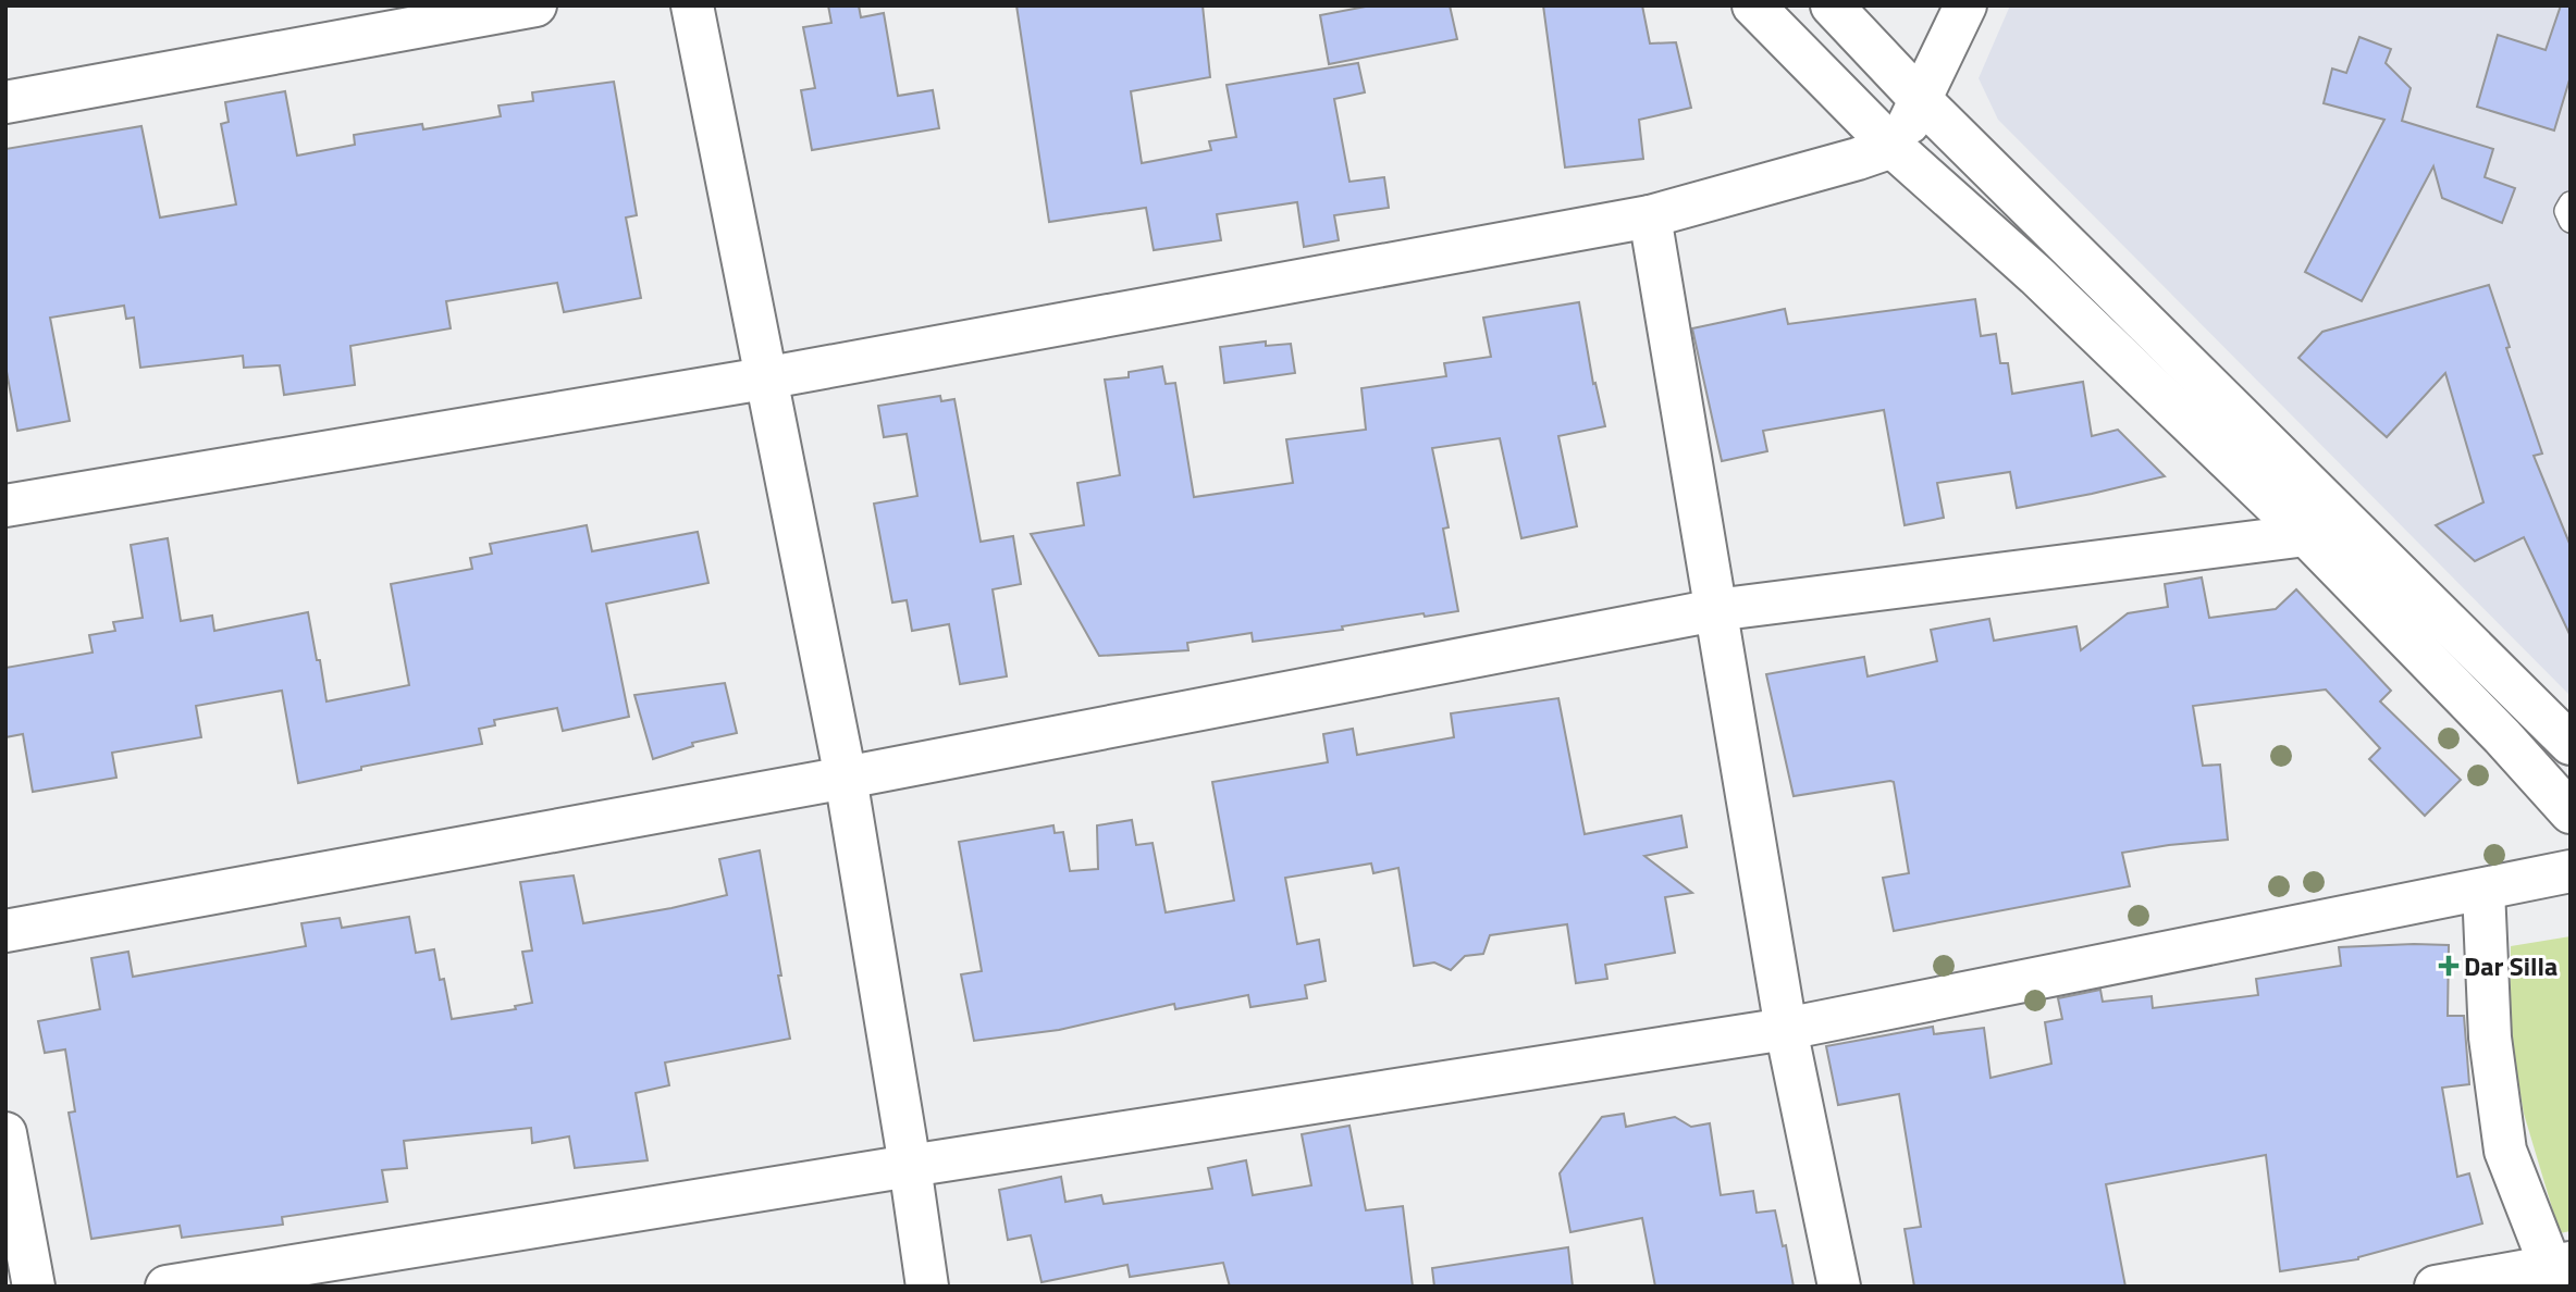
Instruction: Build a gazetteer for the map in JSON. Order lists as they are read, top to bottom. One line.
{"places":{"health":["Dar Silla"]}}
